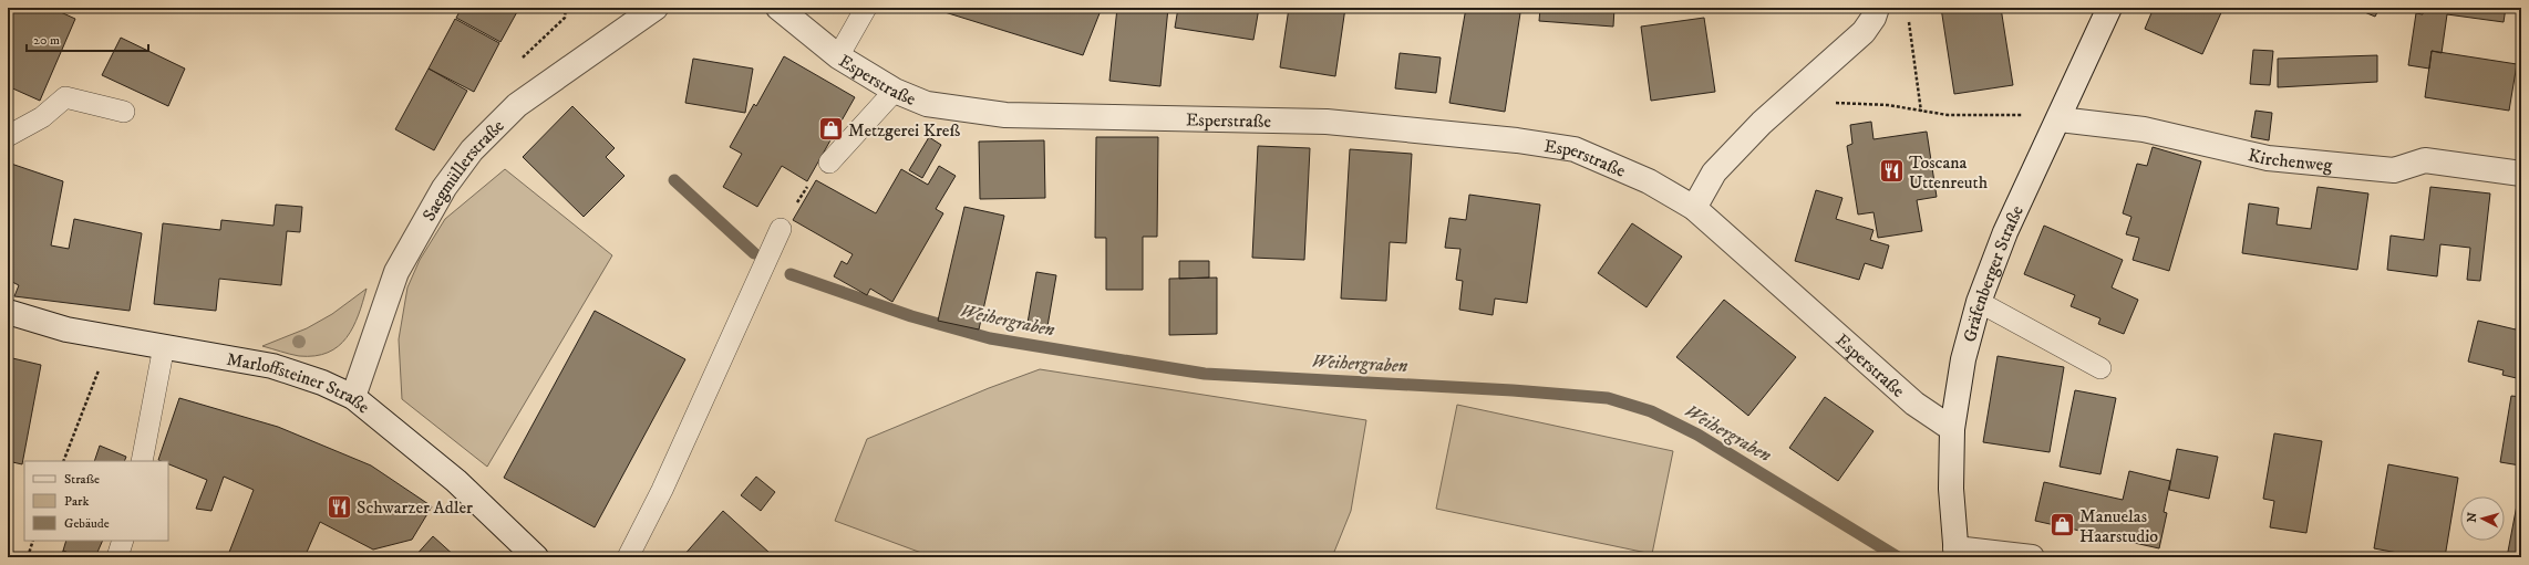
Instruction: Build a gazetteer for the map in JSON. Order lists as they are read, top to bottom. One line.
{"streets":{"street":["Esperstraße","Kirchenweg","Saegmüllerstraße","Gräfenberger Straße","Marloffsteiner Straße"]},"crossings":[["Esperstraße","Gräfenberger Straße"],["Kirchenweg","Gräfenberger Straße"],["Saegmüllerstraße","Marloffsteiner Straße"]],"water":["Weihergraben"],"places":{"shop":["Metzgerei Kreß","Manuelas Haarstudio"],"restaurant":["Toscana Uttenreuth","Schwarzer Adler"]},"legend":["Straße","Park","Gebäude"],"scale_bar":"20 m","north":"left"}
